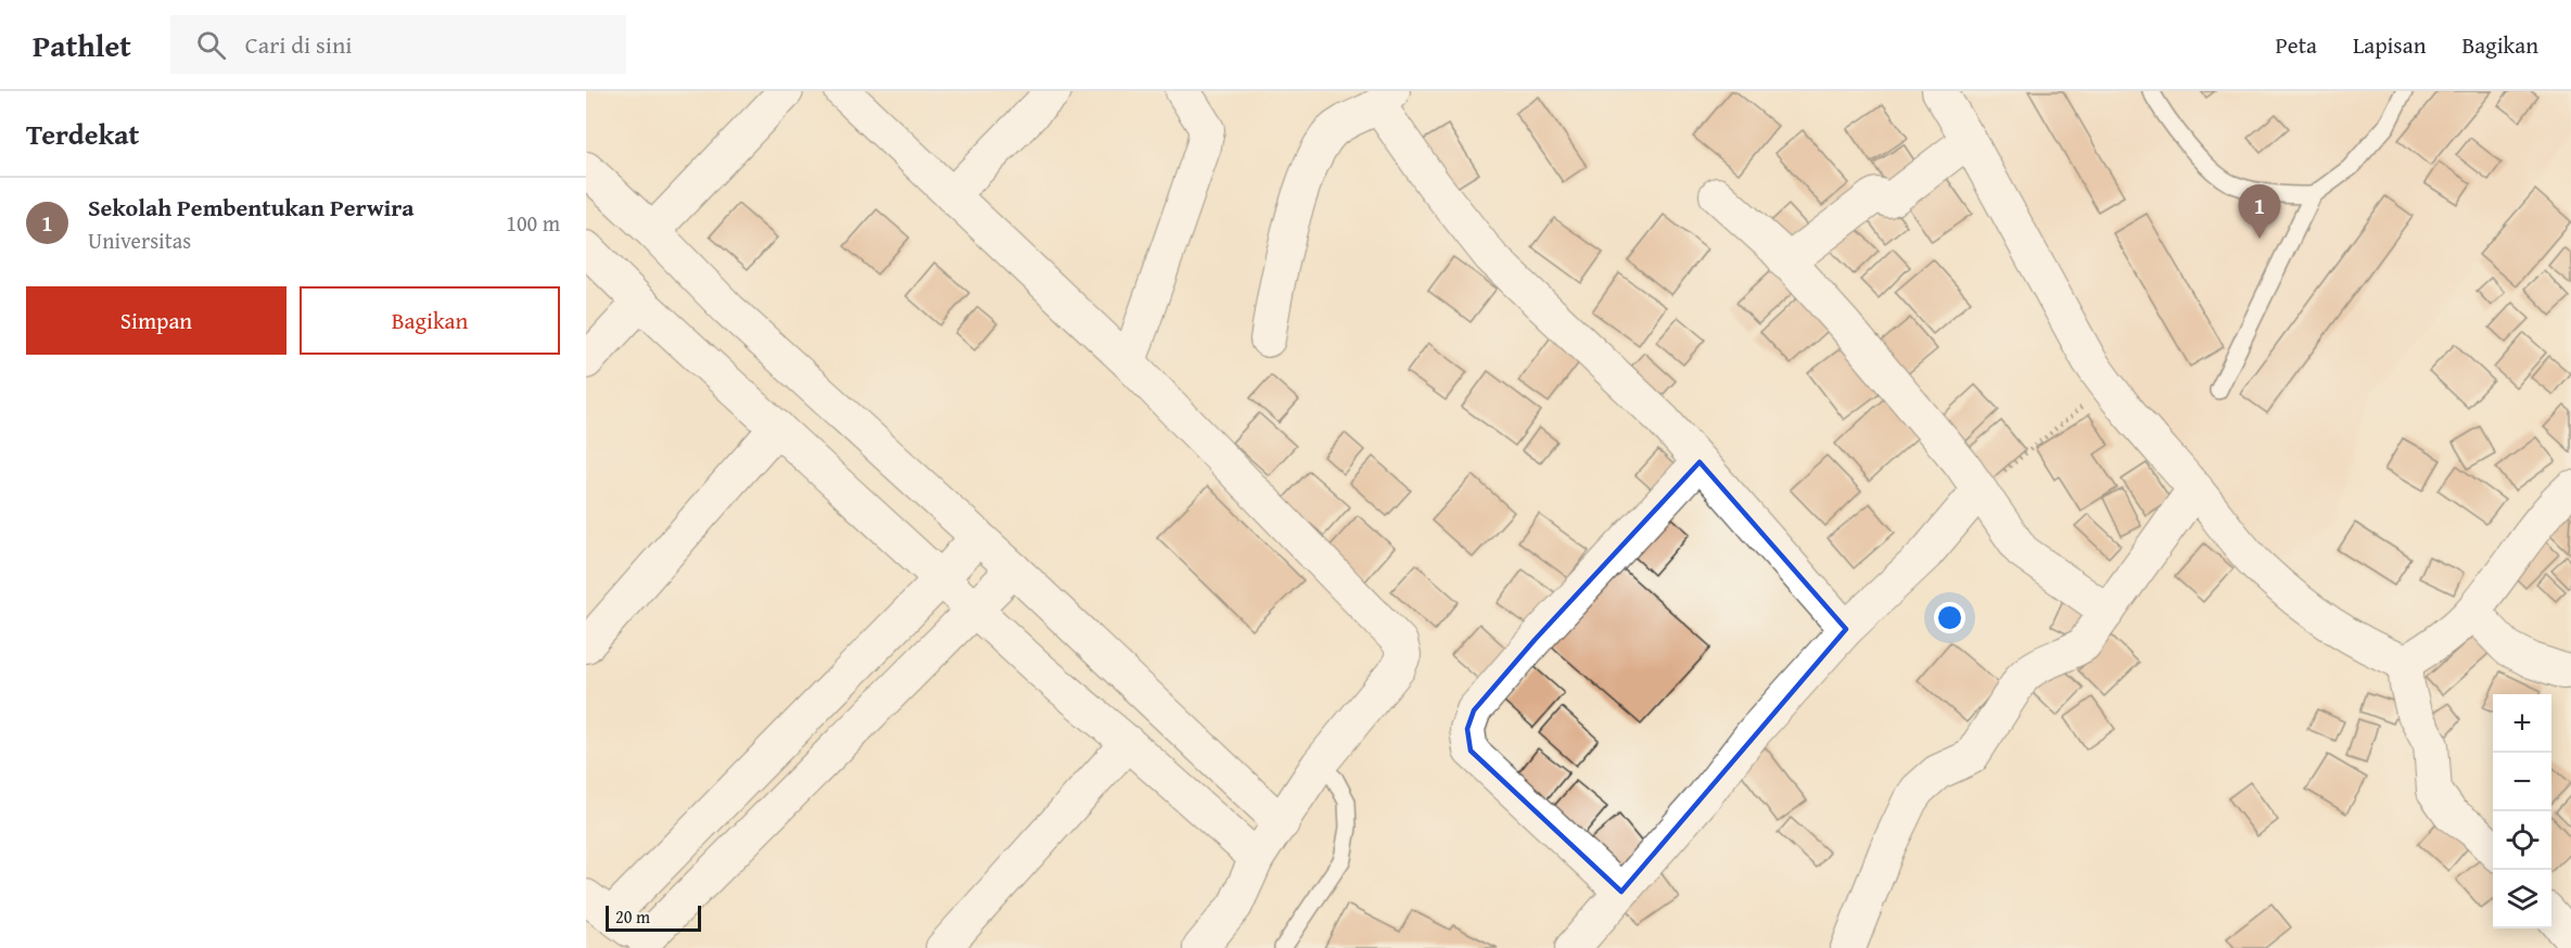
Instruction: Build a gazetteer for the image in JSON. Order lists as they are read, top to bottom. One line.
{"scale_bar":"20 m","page":{"header":"Pathlet","search":"Cari di sini","nav":["Peta","Lapisan","Bagikan"],"heading":"Terdekat","list":[{"mark":"1","name":"Sekolah Pembentukan Perwira","note":"Universitas","value":"100 m"}],"pins":"1","buttons":["Simpan","Bagikan"],"map_buttons":["+","−"],"scale":"20 m"}}
